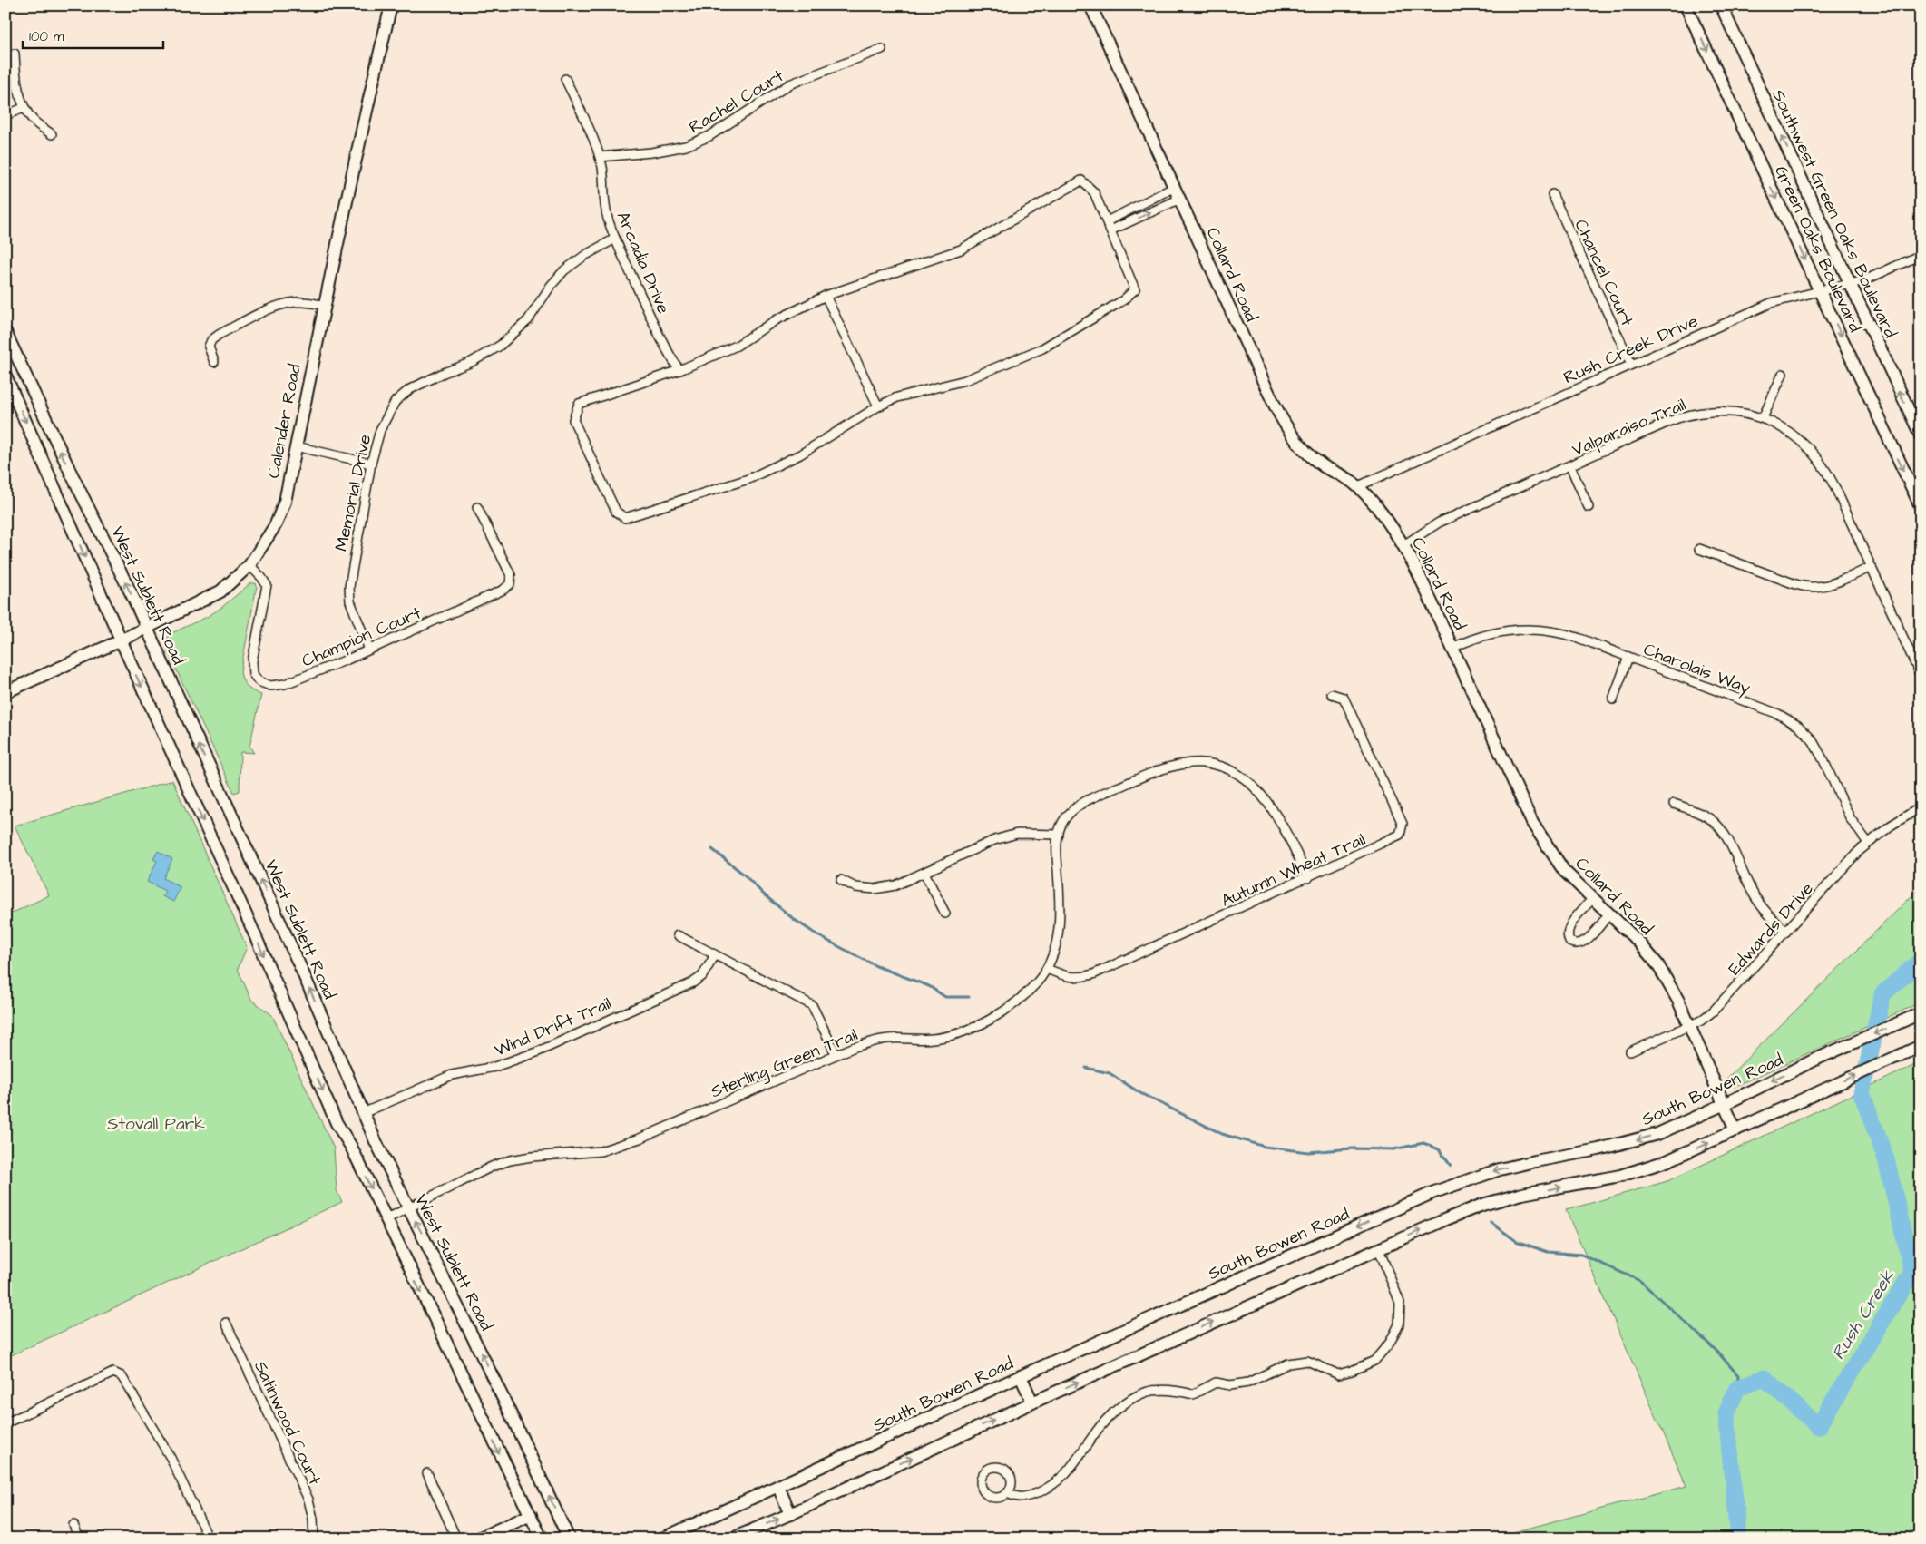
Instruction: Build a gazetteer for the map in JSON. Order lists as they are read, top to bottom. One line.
{"streets":{"main road":["Southwest Green Oaks Boulevard","Green Oaks Boulevard","Collard Road","Calender Road","West Sublett Road","South Bowen Road"],"street":["Rachel Court","Arcadia Drive","Chancel Court","Rush Creek Drive","Valparaiso Trail","Memorial Drive","Champion Court","Charolais Way","Autumn Wheat Trail","Edwards Drive","Wind Drift Trail","Sterling Green Trail","Satinwood Court"]},"crossings":[["Rachel Court","Arcadia Drive"],["Southwest Green Oaks Boulevard","Rush Creek Drive"],["Green Oaks Boulevard","Rush Creek Drive"],["Arcadia Drive","Memorial Drive"],["Chancel Court","Rush Creek Drive"],["Collard Road","Rush Creek Drive"],["Collard Road","Valparaiso Trail"],["Collard Road","Charolais Way"],["Collard Road","Edwards Drive"],["Collard Road","South Bowen Road"],["Calender Road","West Sublett Road"],["Calender Road","Champion Court"],["Memorial Drive","Champion Court"],["West Sublett Road","Wind Drift Trail"],["West Sublett Road","Sterling Green Trail"],["Charolais Way","Edwards Drive"],["Autumn Wheat Trail","Sterling Green Trail"]],"one_way":["Southwest Green Oaks Boulevard","Green Oaks Boulevard"],"water":["Rush Creek"],"parks":["Stovall Park"],"scale_bar":"100 m"}
